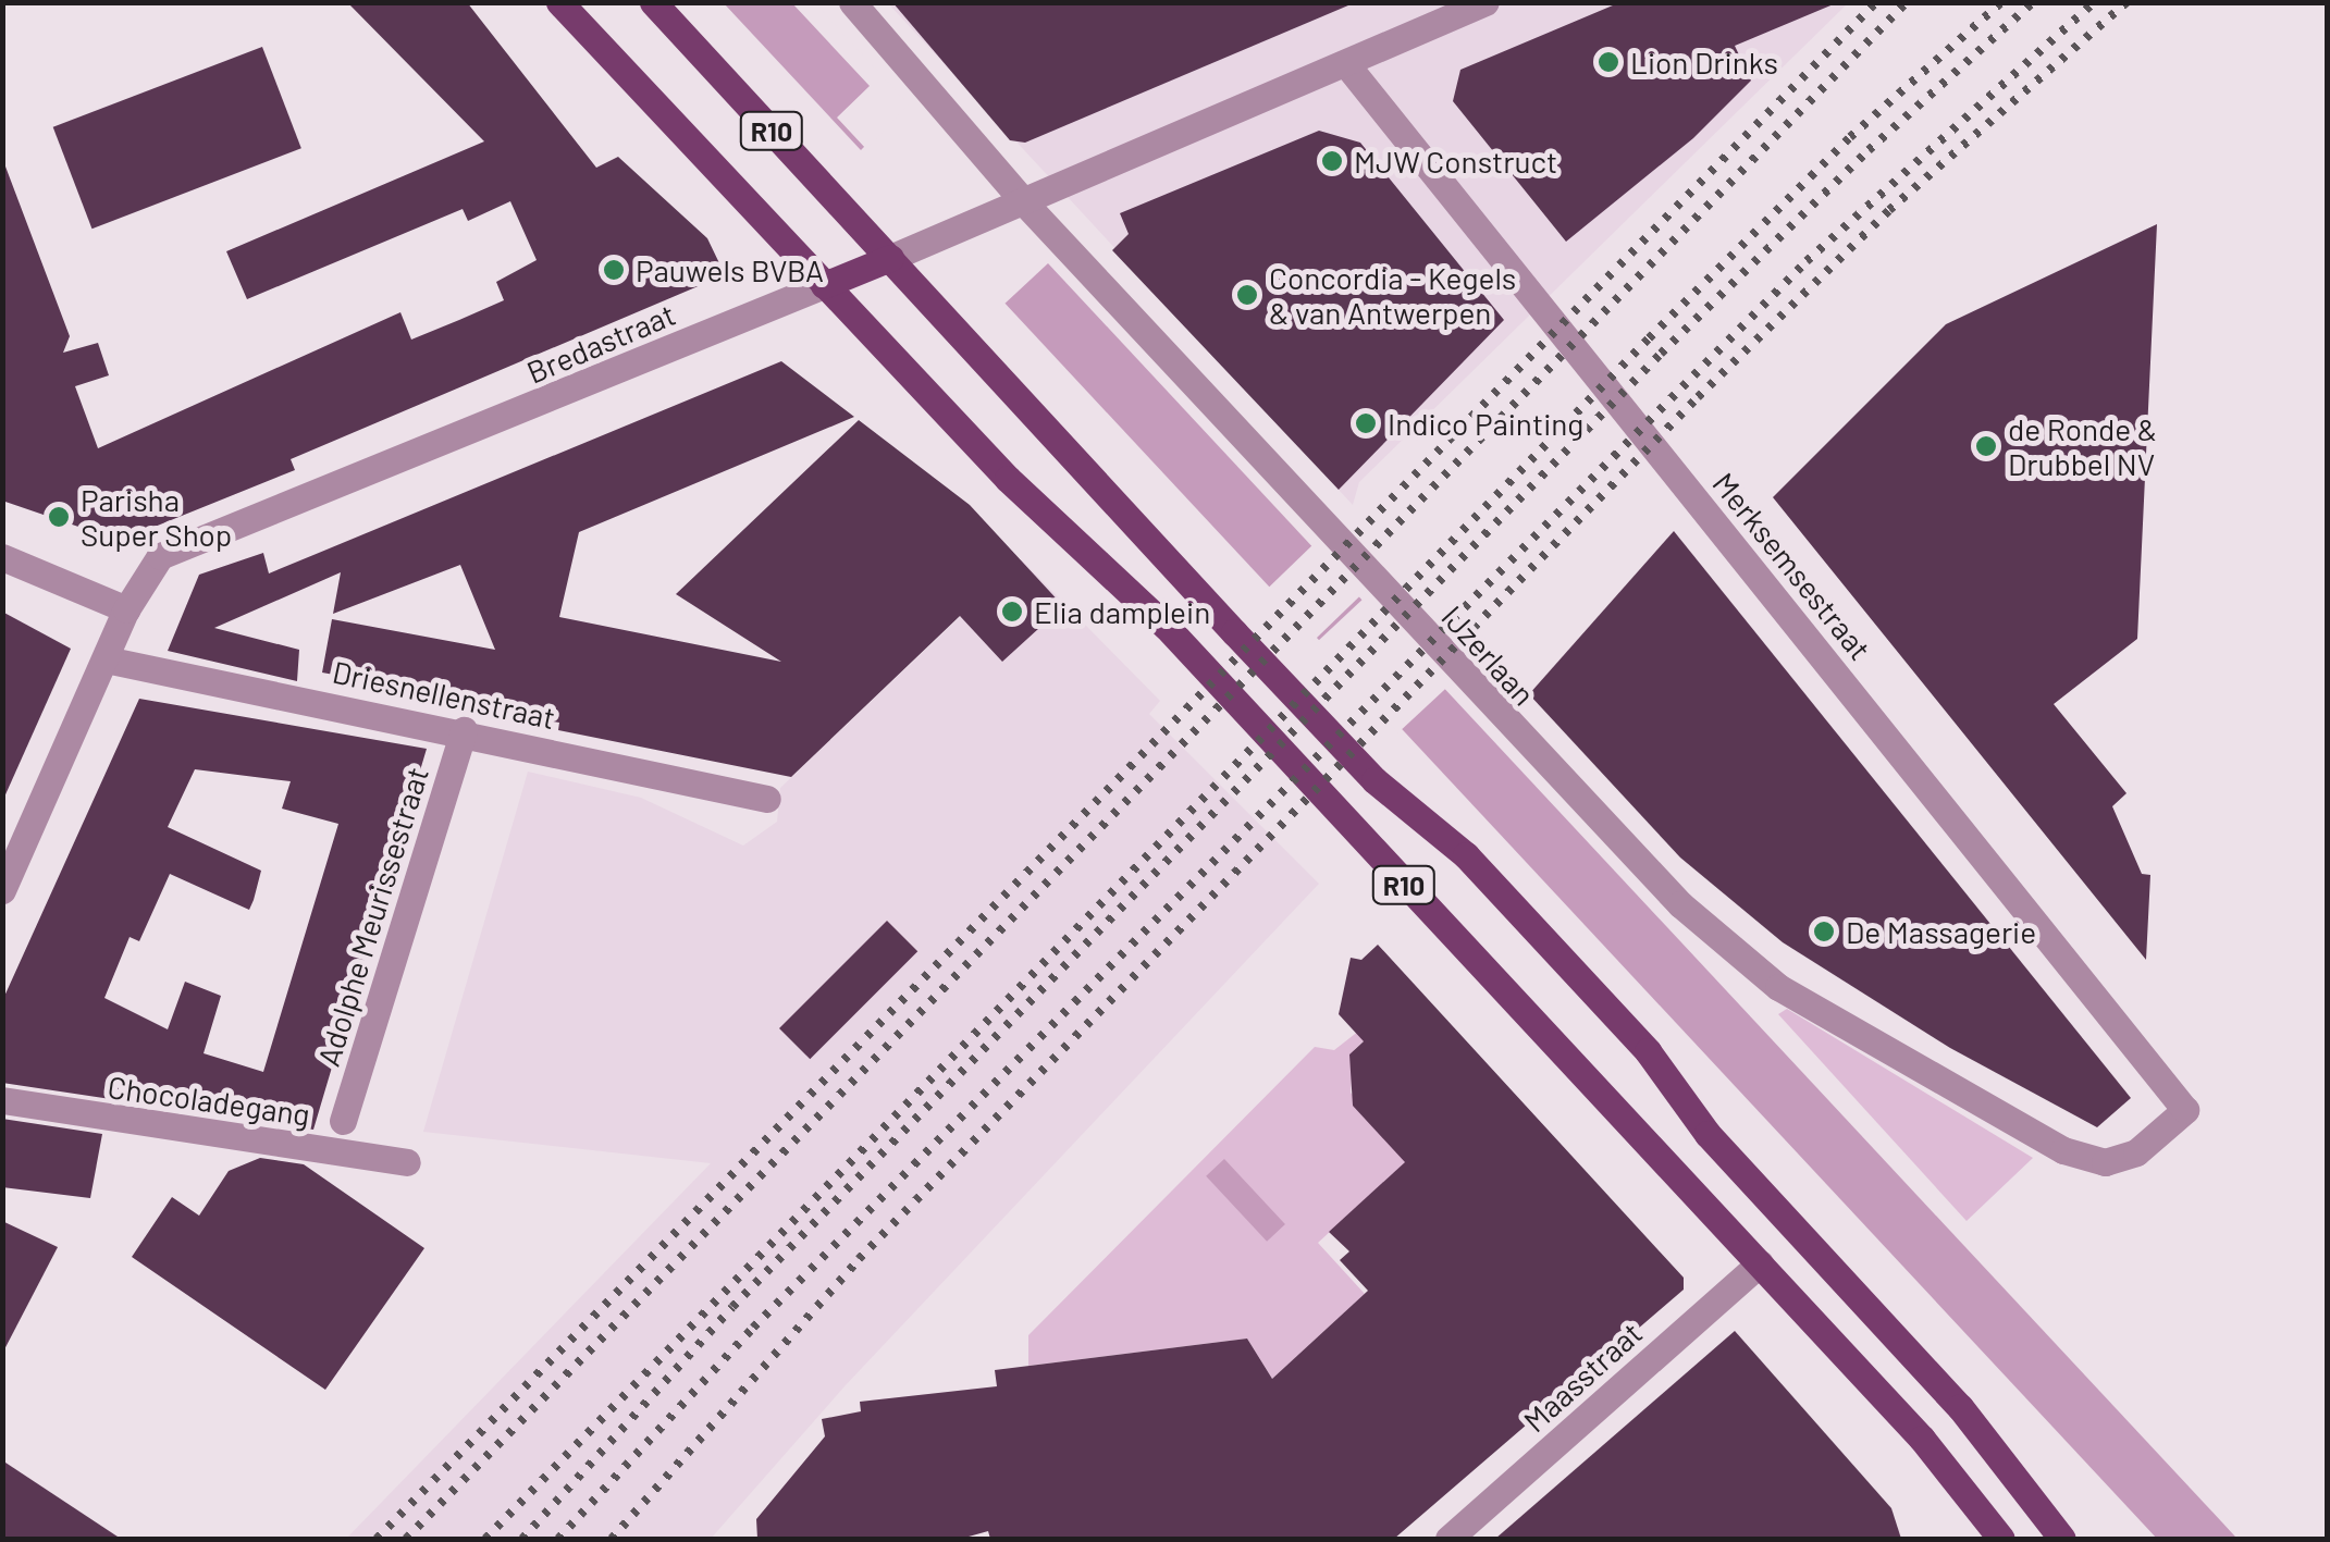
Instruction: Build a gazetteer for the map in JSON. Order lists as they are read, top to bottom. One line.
{"streets":{"main road":["R10","Bredastraat"],"street":["Merksemsestraat","IJzerlaan","Driesnellenstraat","Adolphe Meurissestraat","Chocoladegang","Maasstraat"]},"crossings":[["R10","Bredastraat"],["R10","Maasstraat"],["Bredastraat","Merksemsestraat"],["Bredastraat","IJzerlaan"],["Bredastraat","Driesnellenstraat"],["Merksemsestraat","IJzerlaan"],["Driesnellenstraat","Adolphe Meurissestraat"]],"places":["Lion Drinks","MJW Construct","Pauwels BVBA","Concordia - Kegels & van Antwerpen","Indico Painting","de Ronde & Drubbel NV","Parisha Super Shop","Elia damplein","De Massagerie"]}
